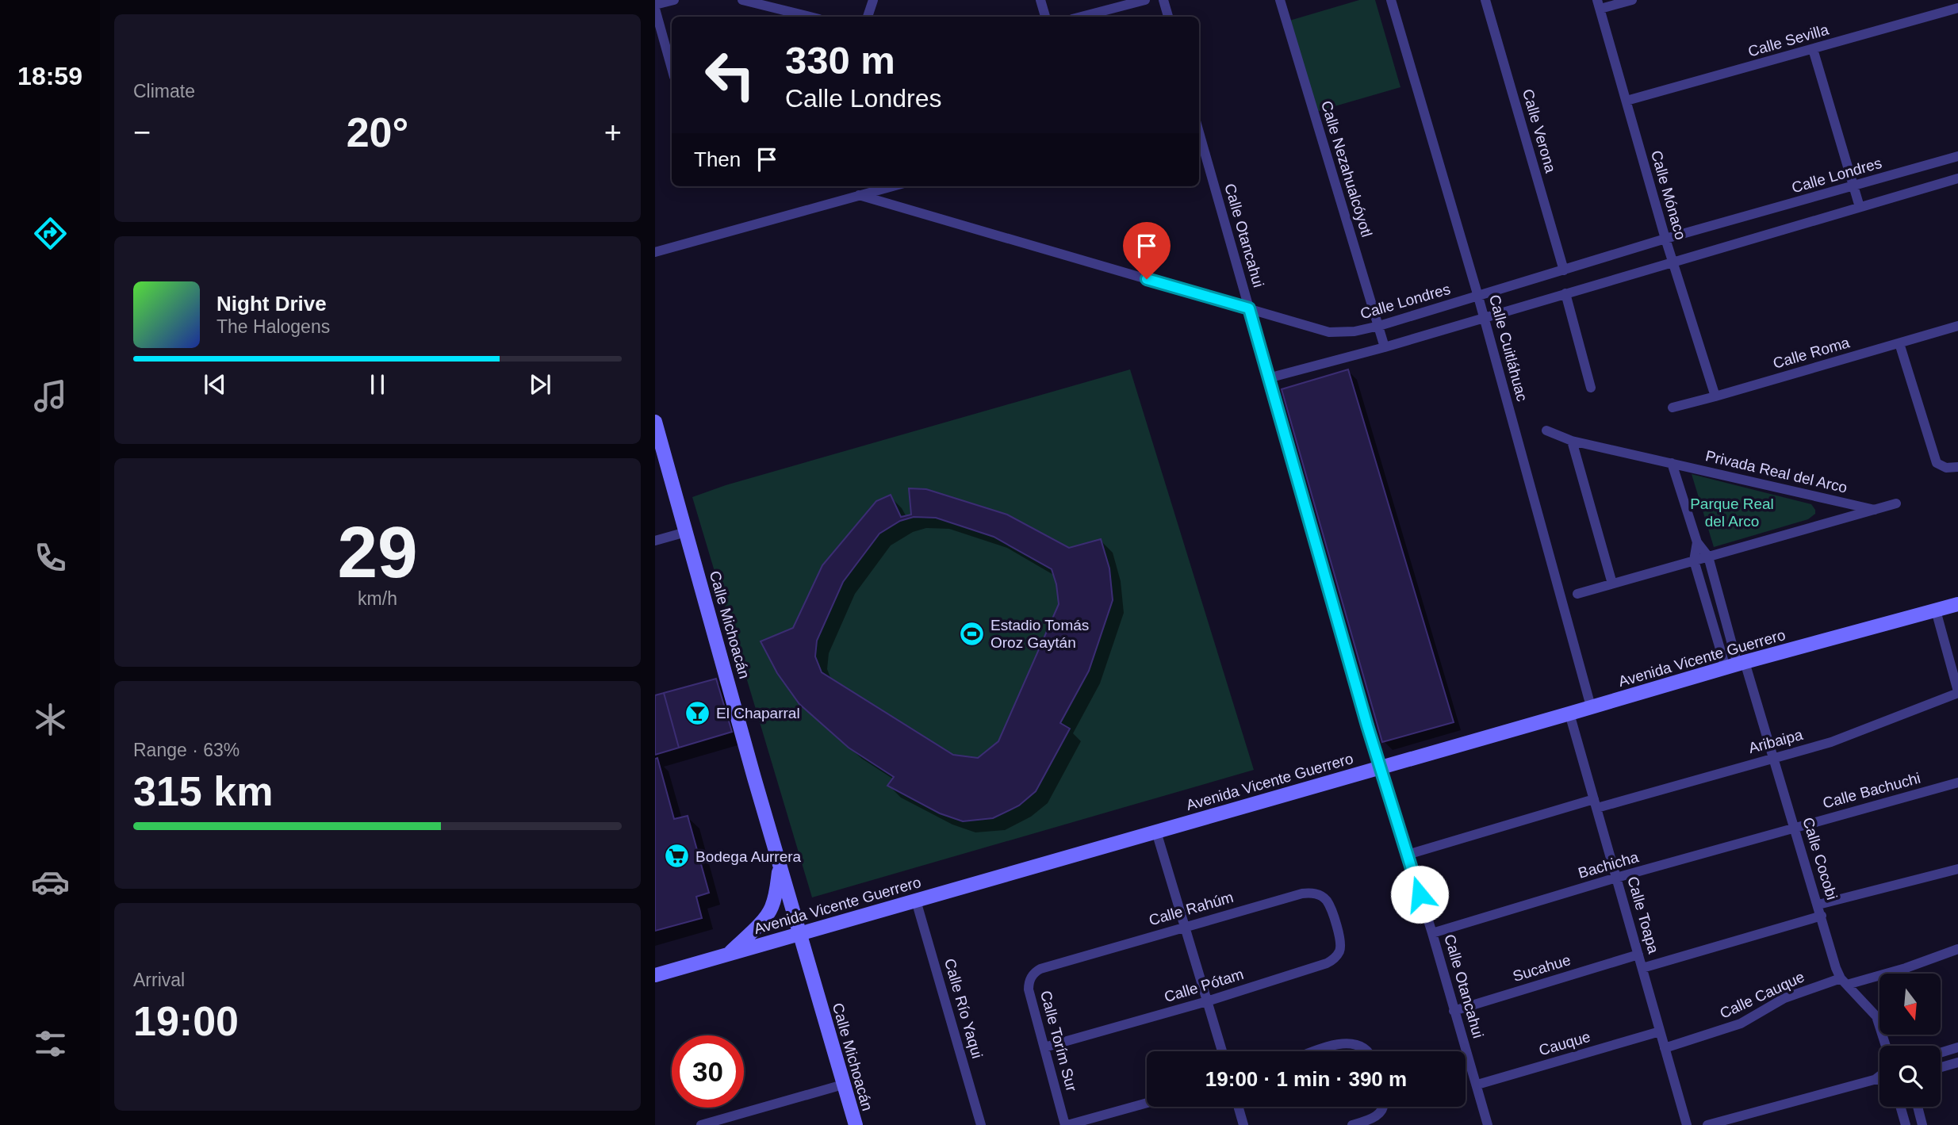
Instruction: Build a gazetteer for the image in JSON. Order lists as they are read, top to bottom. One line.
{"streets":{"main road":["Calle Michoacán","Avenida Vicente Guerrero"],"street":["Calle Sevilla","Calle Verona","Calle Nezahualcóyotl","Calle Londres","Calle Mónaco","Calle Otancahui","Calle Cuitláhuac","Calle Roma","Privada Real del Arco","Aribaipa","Calle Bachuchi","Calle Cocobi","Bachicha","Calle Rahúm","Calle Toapa","Sucahue","Calle Pótam","Calle Cauque","Calle Río Yaqui","Calle Torím Sur","Cauque"]},"crossings":[["Calle Sevilla","Calle Mónaco"],["Calle Verona","Calle Londres"],["Calle Nezahualcóyotl","Calle Londres"],["Calle Londres","Calle Mónaco"],["Calle Londres","Calle Otancahui"],["Calle Londres","Calle Cuitláhuac"],["Calle Mónaco","Calle Roma"],["Calle Otancahui","Avenida Vicente Guerrero"],["Calle Otancahui","Aribaipa"],["Calle Otancahui","Bachicha"],["Calle Otancahui","Sucahue"],["Calle Otancahui","Cauque"],["Calle Cuitláhuac","Avenida Vicente Guerrero"],["Calle Michoacán","Avenida Vicente Guerrero"],["Avenida Vicente Guerrero","Calle Cocobi"],["Avenida Vicente Guerrero","Calle Toapa"],["Avenida Vicente Guerrero","Calle Río Yaqui"],["Aribaipa","Calle Cocobi"],["Aribaipa","Calle Toapa"],["Calle Bachuchi","Calle Cocobi"],["Calle Bachuchi","Bachicha"],["Calle Cocobi","Bachicha"],["Calle Cocobi","Calle Cauque"],["Bachicha","Calle Toapa"],["Calle Rahúm","Calle Pótam"],["Calle Rahúm","Calle Torím Sur"],["Calle Toapa","Sucahue"],["Calle Toapa","Calle Cauque"],["Calle Toapa","Cauque"],["Calle Pótam","Calle Torím Sur"]],"parks":["Parque Real del Arco"],"places":{"sports":["Estadio Tomás Oroz Gaytán"],"bar":["El Chaparral"],"supermarket":["Bodega Aurrera"]},"north":"bottom","page":{"tabs":"18:59","tile":["Climate",["29","km/h"],["Range · 63%","315 km"],["Arrival","19:00"]],"turn":["330 m","Calle Londres"],"heat":["−","20°","+"],"then":"Then","song":["Night Drive","The Halogens"],"limit":"30","trip":"19:00 · 1 min · 390 m"}}
